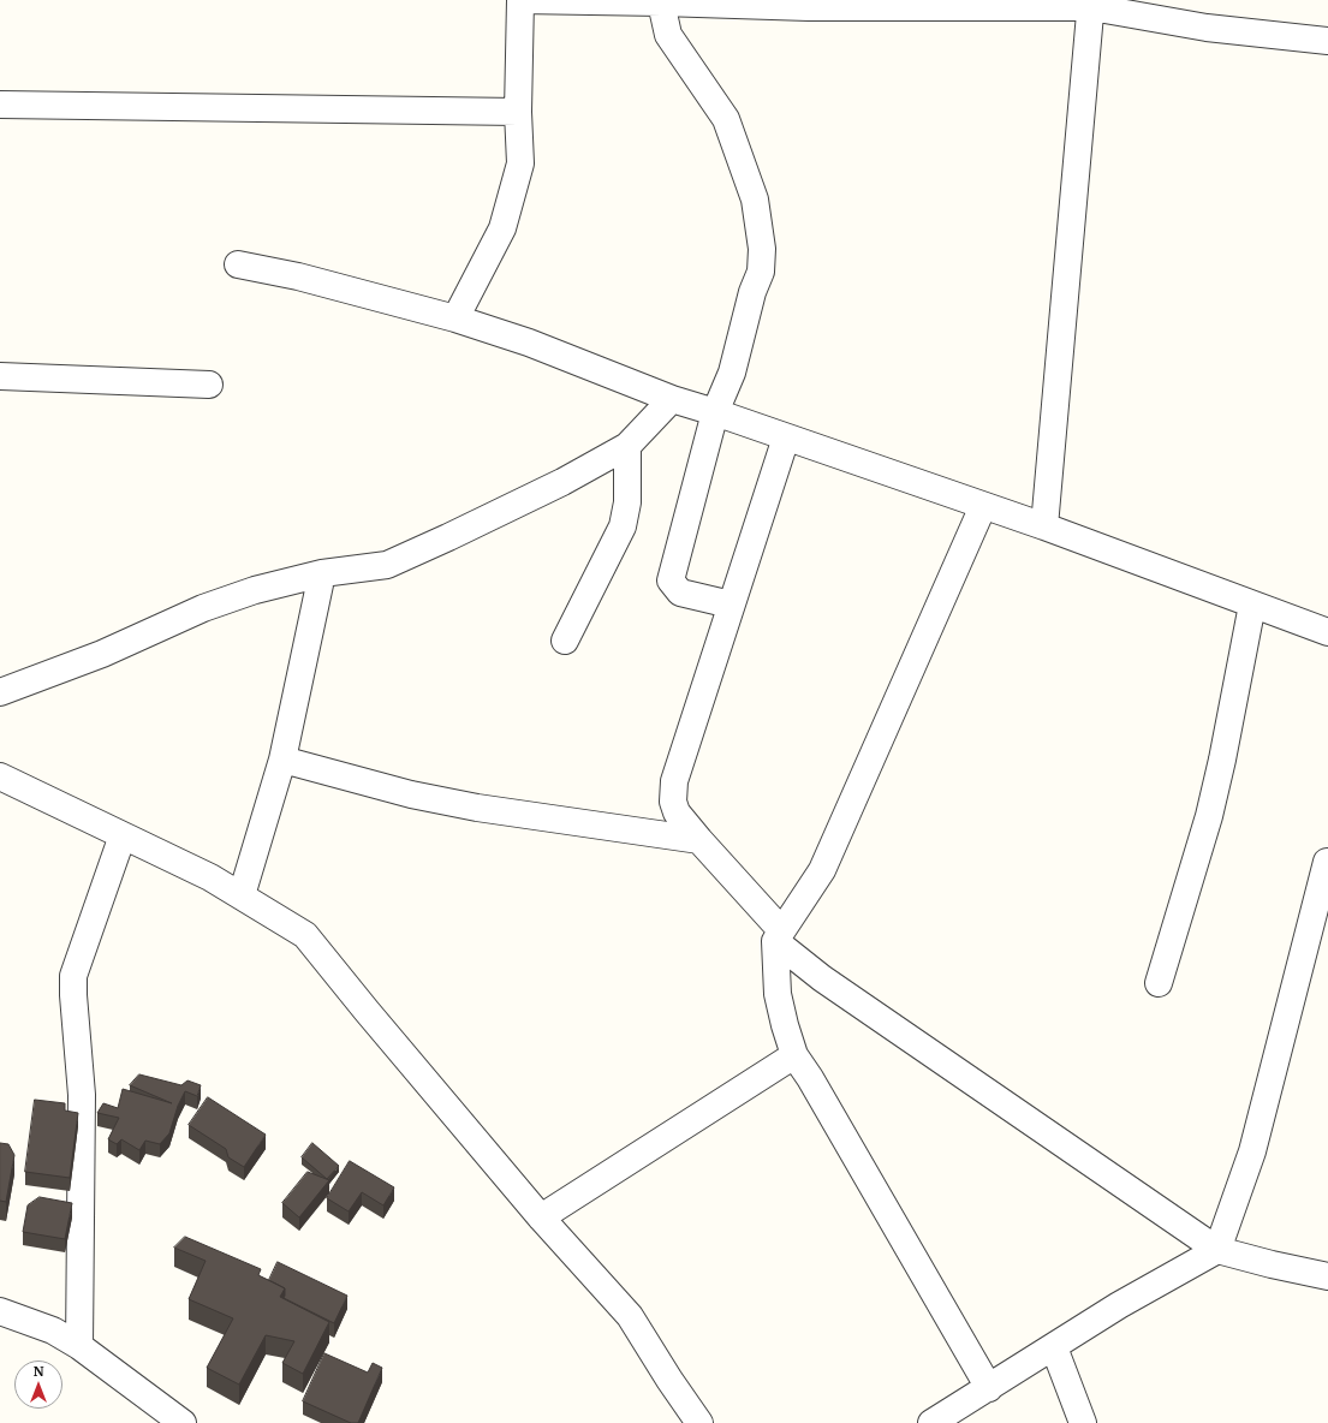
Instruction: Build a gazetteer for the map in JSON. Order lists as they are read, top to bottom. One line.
{"north":"top"}
